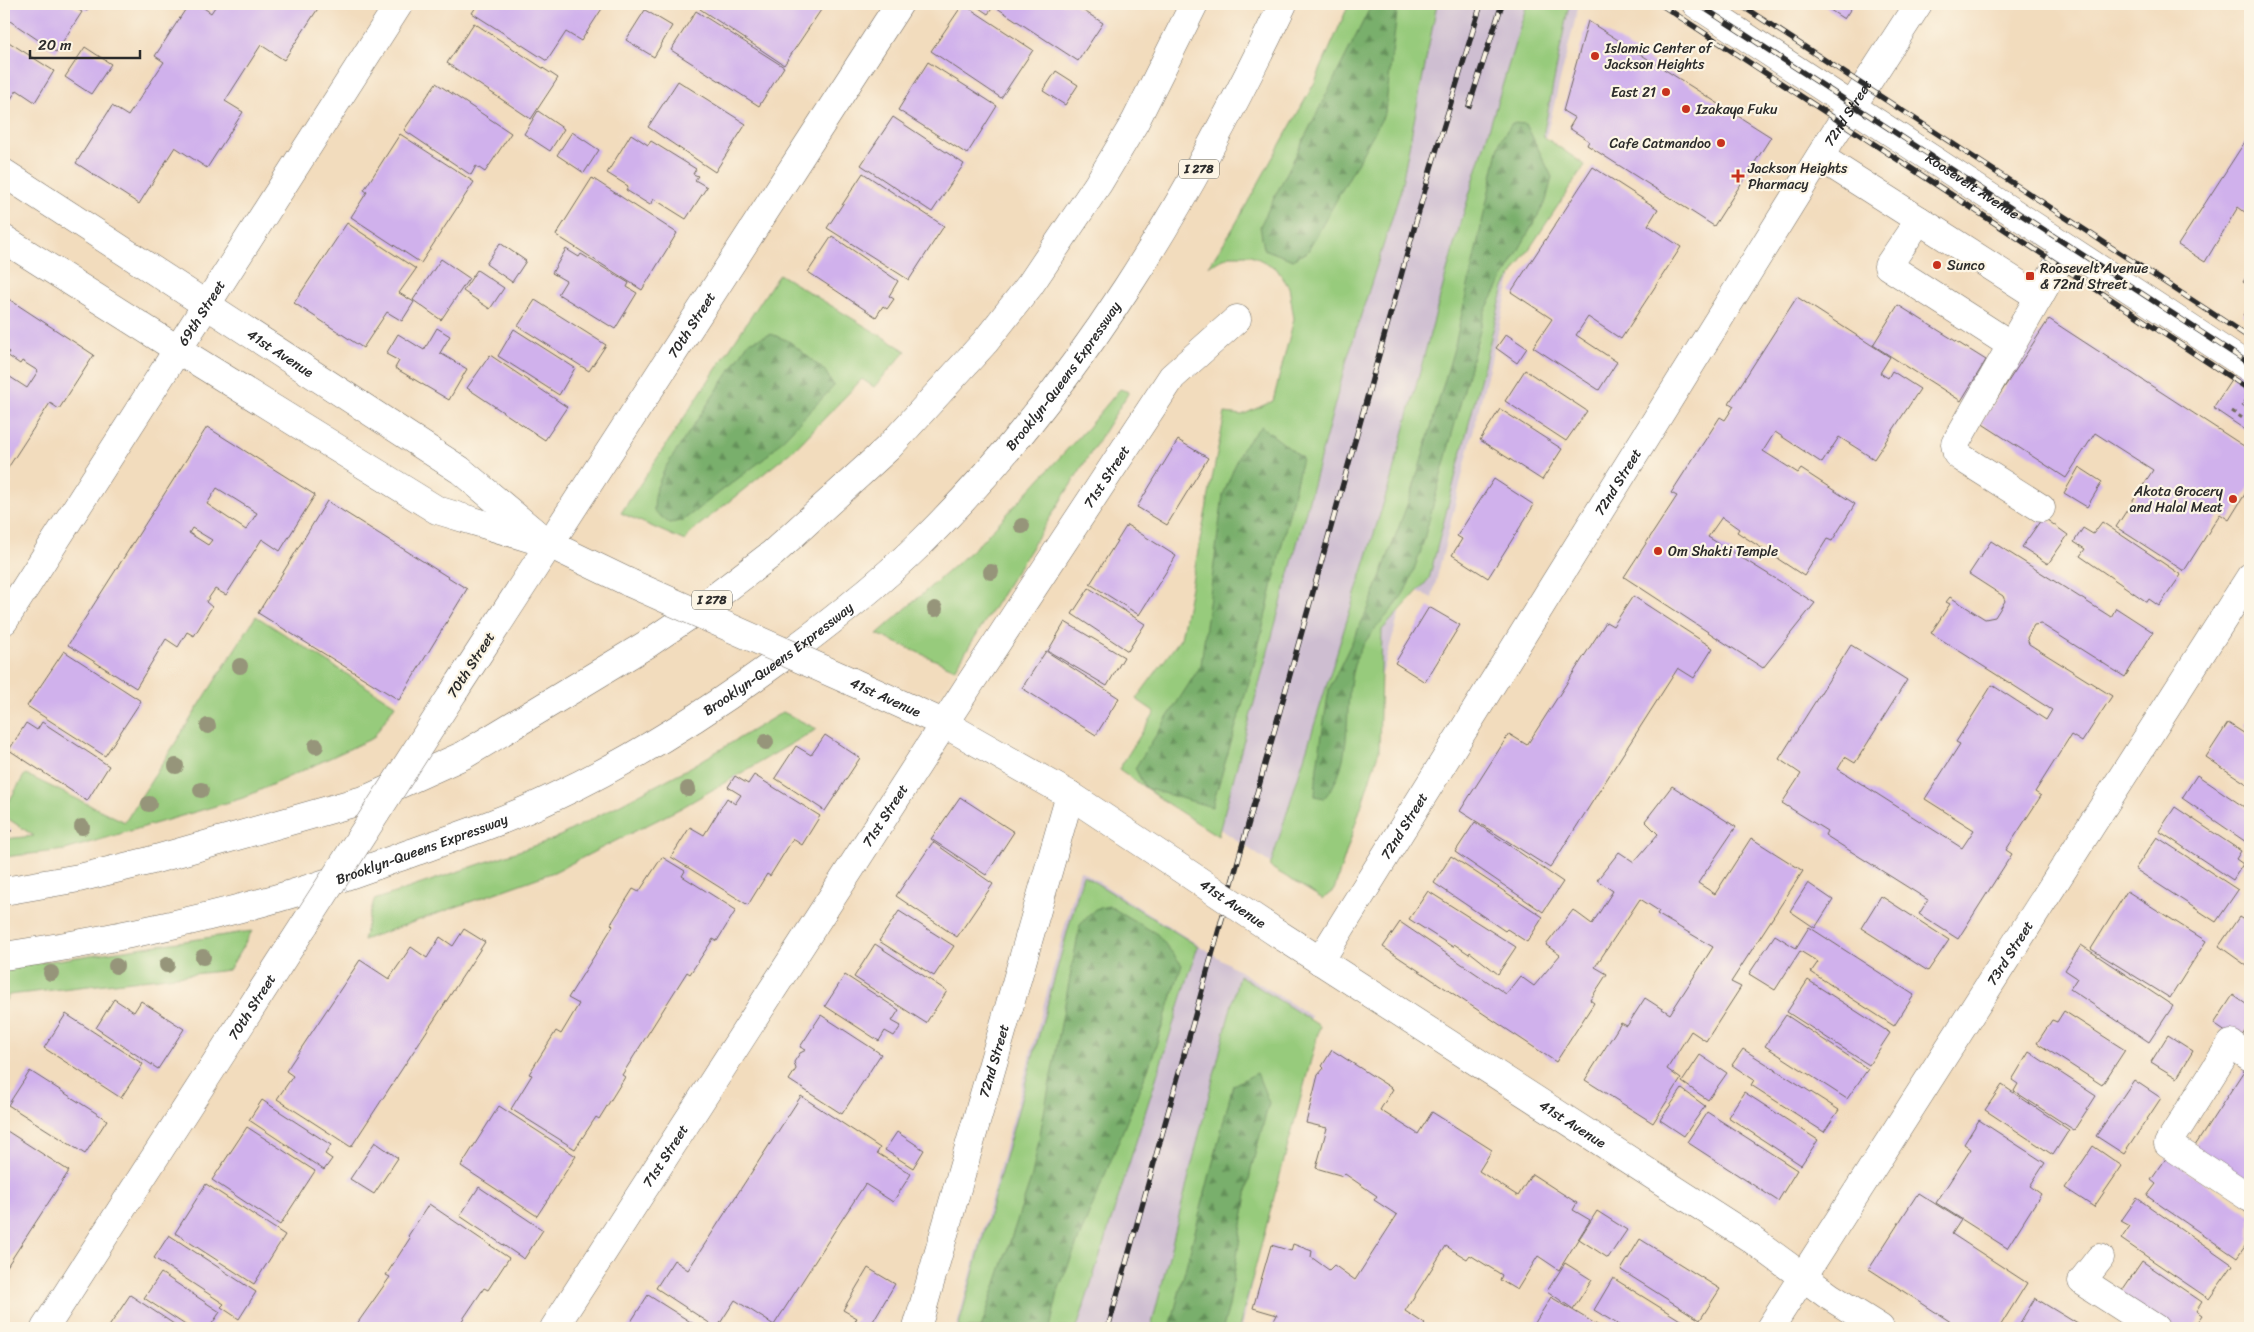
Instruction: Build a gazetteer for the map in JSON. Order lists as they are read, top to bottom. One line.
{"streets":{"main road":["72nd Street","I 278","Roosevelt Avenue","69th Street","70th Street","41st Avenue","Brooklyn-Queens Expressway","71st Street","73rd Street"]},"crossings":[["72nd Street","Roosevelt Avenue"],["72nd Street","41st Avenue"],["69th Street","41st Avenue"],["70th Street","41st Avenue"],["41st Avenue","71st Street"],["41st Avenue","73rd Street"]],"places":{"other":["Islamic Center of Jackson Heights","East 21","Izakaya Fuku","Cafe Catmandoo","Sunco","Akota Grocery and Halal Meat","Om Shakti Temple"],"health":["Jackson Heights Pharmacy"],"transit":["Roosevelt Avenue & 72nd Street"]},"scale_bar":"20 m"}
